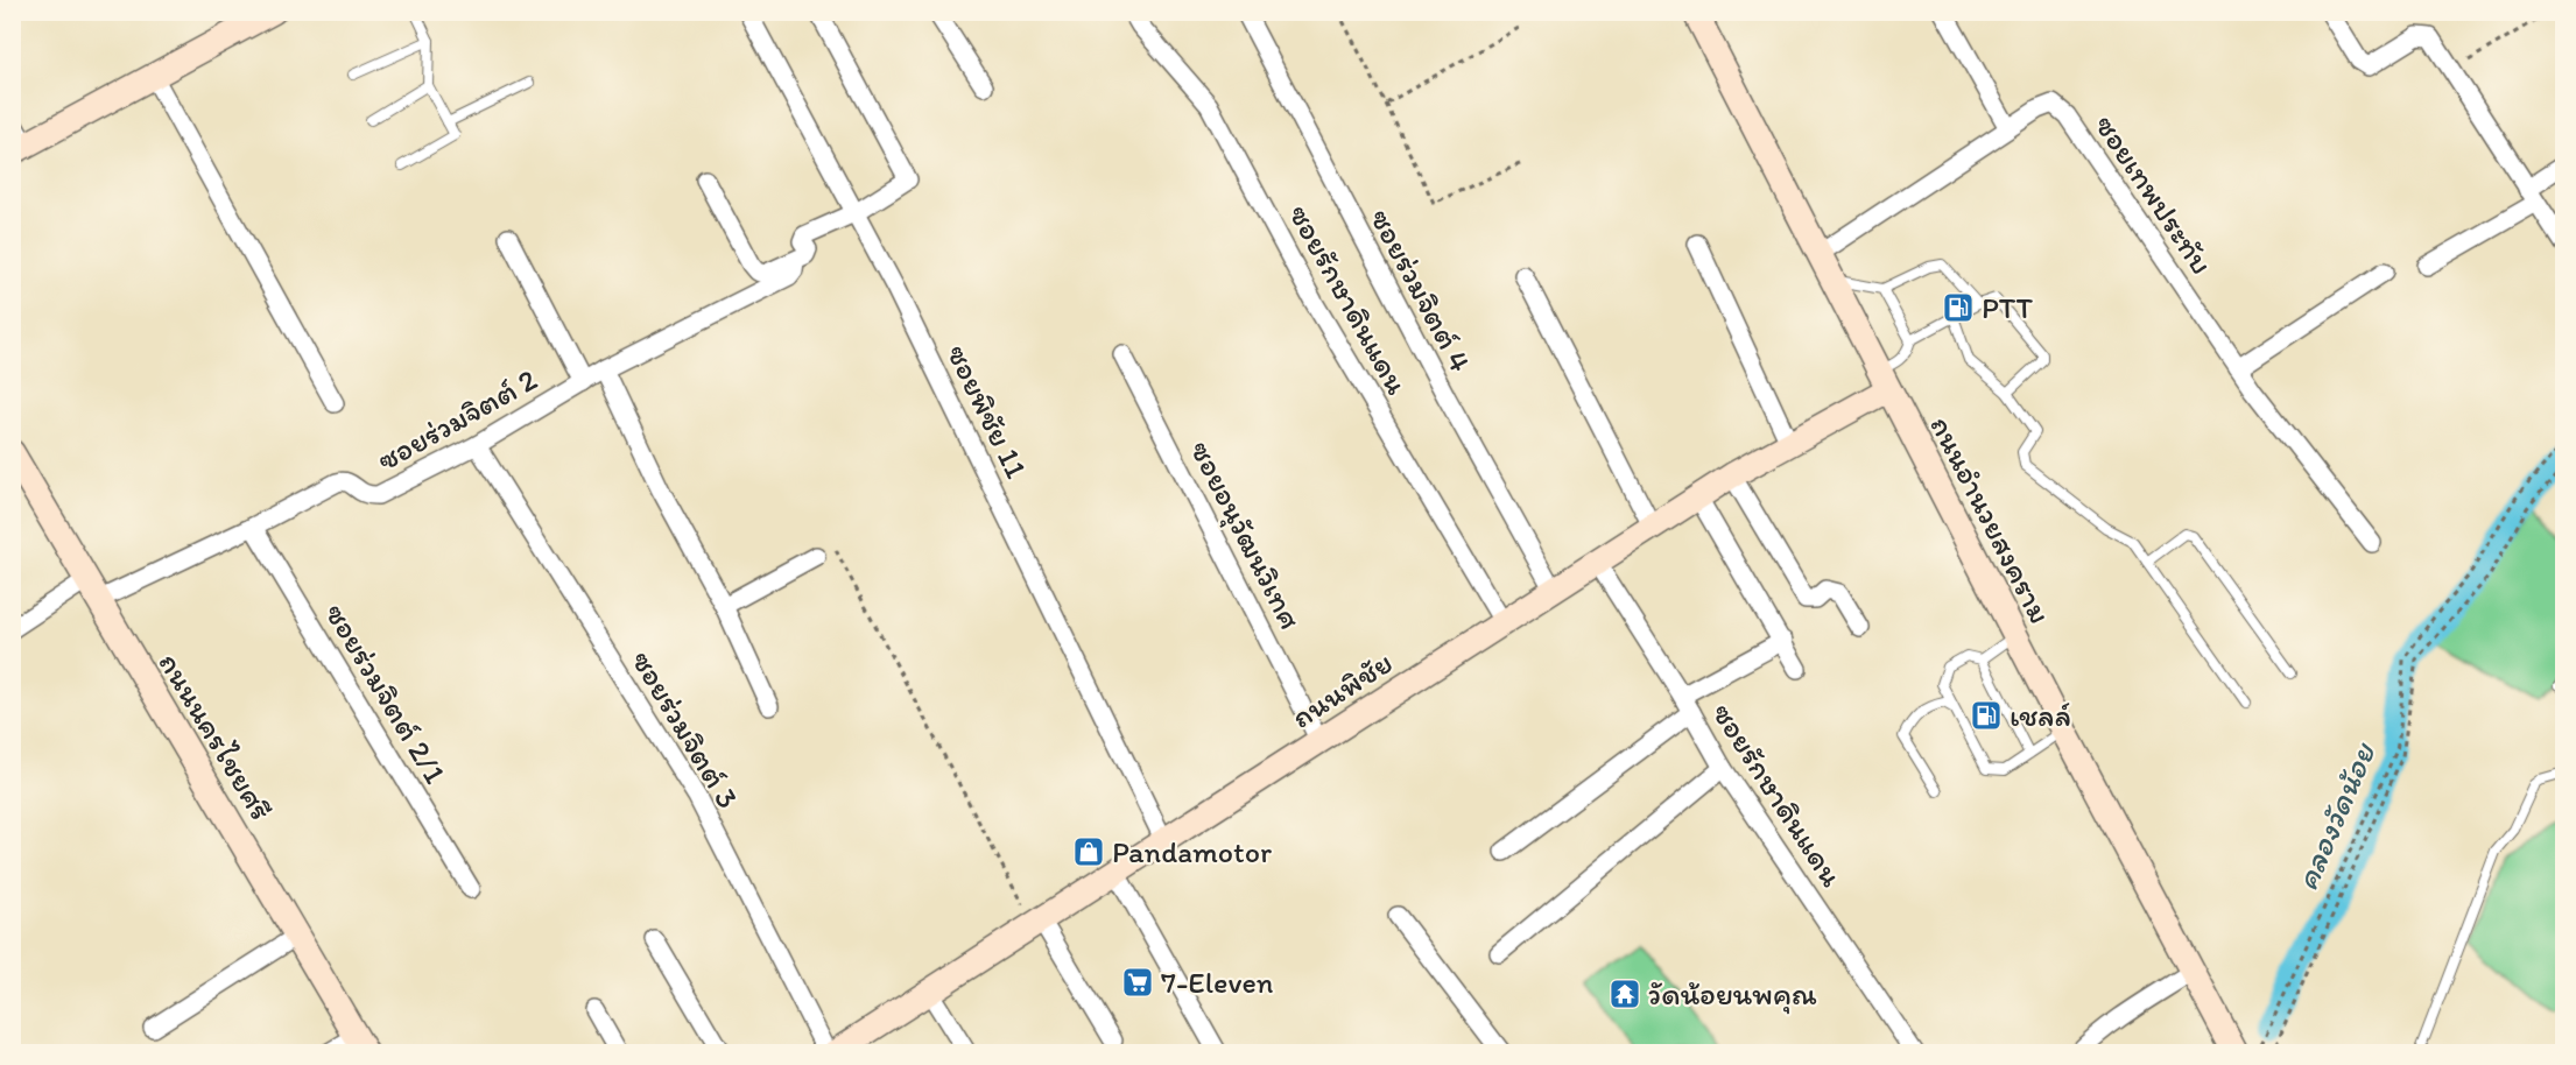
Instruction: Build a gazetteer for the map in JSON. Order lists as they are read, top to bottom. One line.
{"streets":{"street":["ซอยเทพประทับ","ซอยร่วมจิตต์ 4","ซอยรักษาดินแดน","ซอยพิชัย 11","ซอยร่วมจิตต์ 2","ถนนอำนวยสงคราม","ซอยอนุวัฒนวิเทศ","ถนนพิชัย","ซอยร่วมจิตต์ 2/1","ซอยร่วมจิตต์ 3","ถนนนครไชยศรี"]},"crossings":[["ซอยเทพประทับ","ถนนอำนวยสงคราม"],["ซอยร่วมจิตต์ 4","ถนนพิชัย"],["ซอยรักษาดินแดน","ถนนพิชัย"],["ซอยพิชัย 11","ถนนพิชัย"],["ซอยร่วมจิตต์ 2","ซอยร่วมจิตต์ 2/1"],["ซอยร่วมจิตต์ 2","ซอยร่วมจิตต์ 3"],["ซอยร่วมจิตต์ 2","ถนนนครไชยศรี"],["ถนนอำนวยสงคราม","ถนนพิชัย"],["ซอยอนุวัฒนวิเทศ","ถนนพิชัย"]],"water":["คลองวัดน้อย"],"places":{"fuel station":["PTT","เชลล์"],"shop":["Pandamotor"],"supermarket":["7-Eleven"],"temple":["วัดน้อยนพคุณ"]}}
